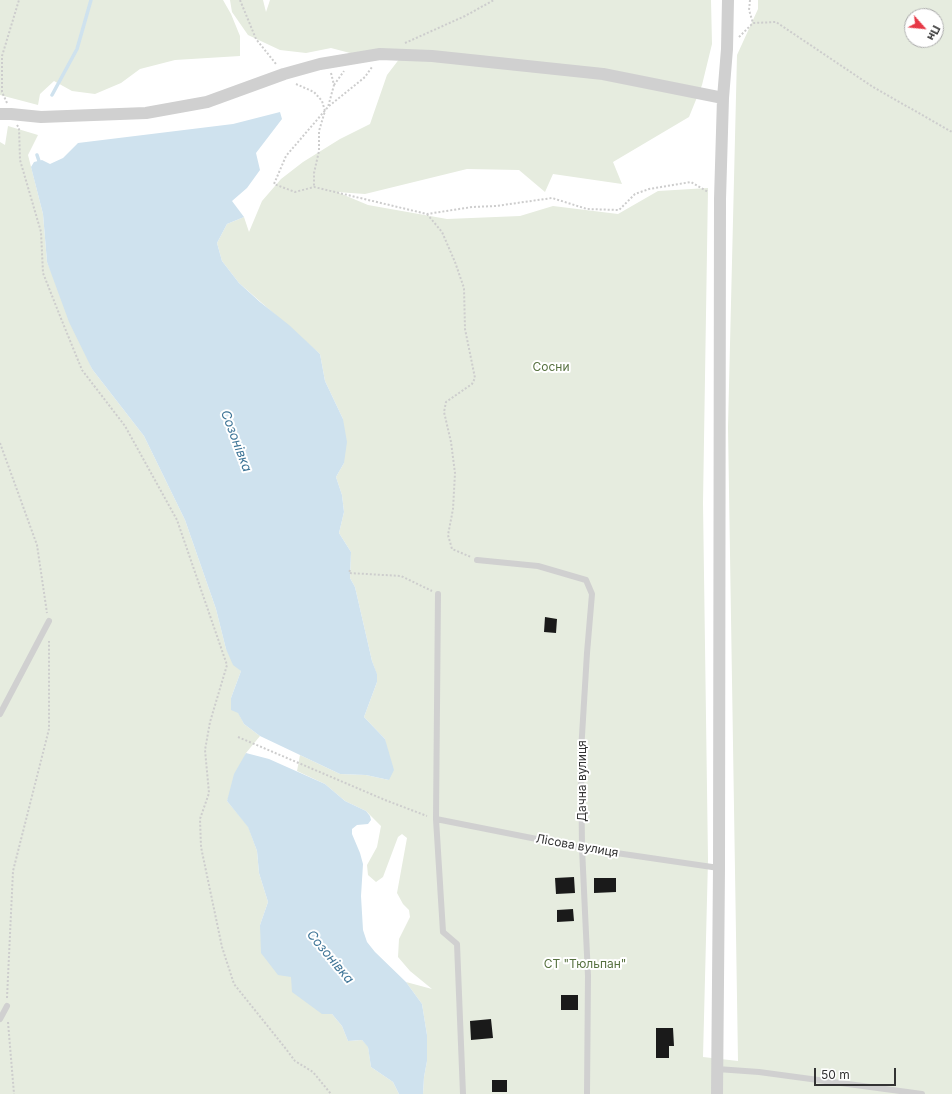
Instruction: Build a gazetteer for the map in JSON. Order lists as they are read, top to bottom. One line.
{"streets":{"lane":["Дачна вулиця","Лісова вулиця"]},"crossings":[["Дачна вулиця","Лісова вулиця"]],"water":["Созонівка"],"parks":["Сосни","СТ \"Тюльпан\""],"scale_bar":"50 m","north":"bottom right"}
